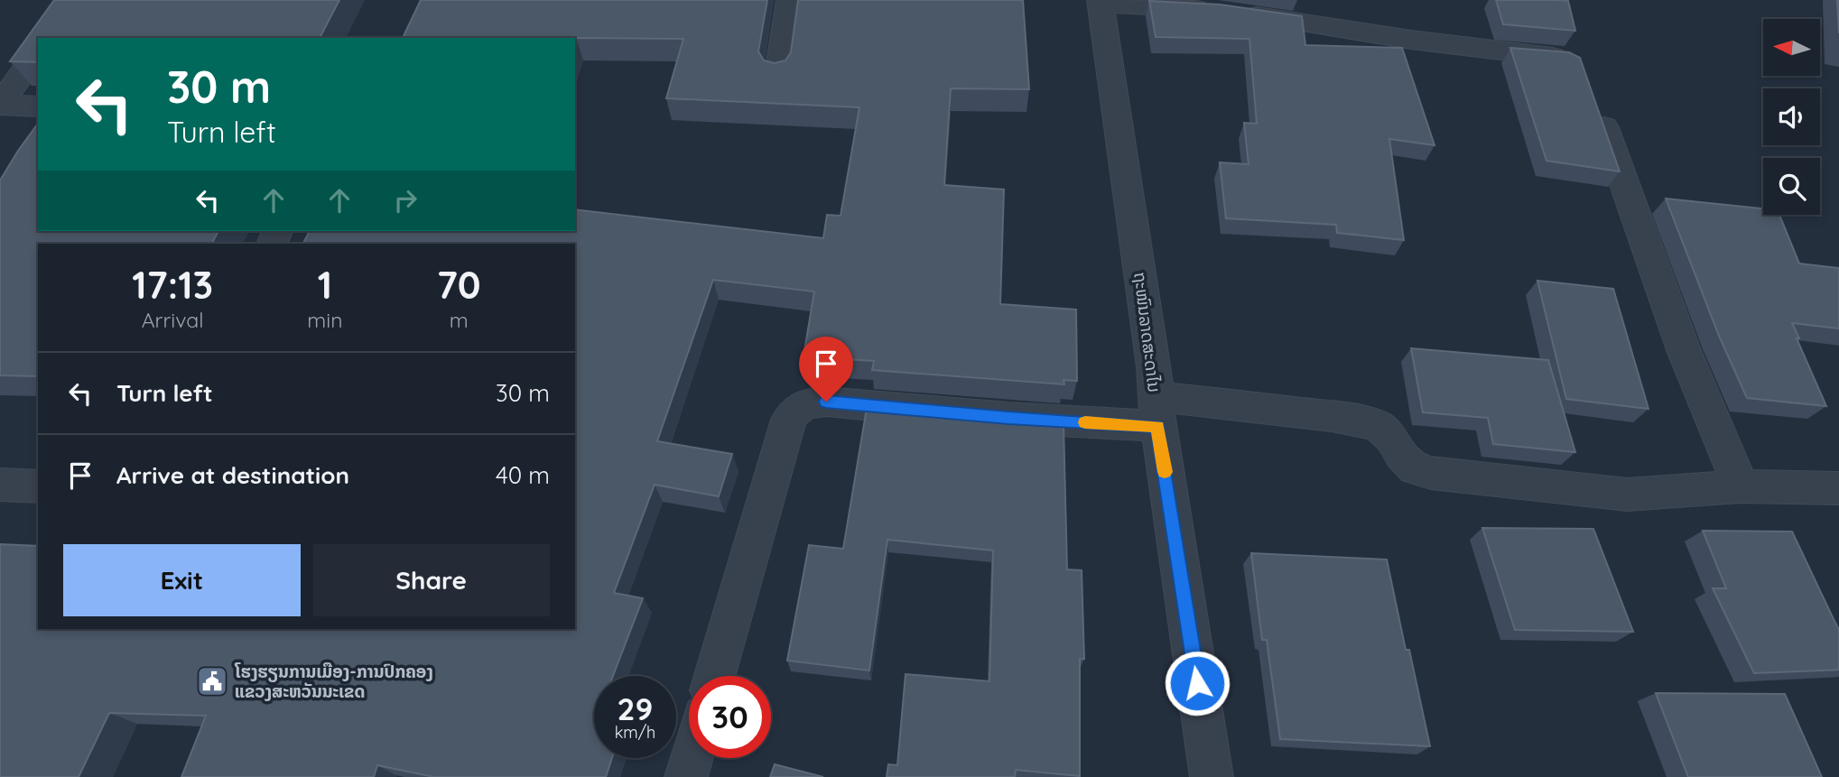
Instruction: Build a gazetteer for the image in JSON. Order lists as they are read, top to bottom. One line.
{"streets":{"street":["ຖະໜົນລາດສະດາໄນ"]},"places":{"public building":["ໂຮງຮຽນການເມືອງ-ການປົກຄອງ ແຂວງສະຫວັນນະເຂດ"]},"north":"left","page":{"turn":["30 m","Turn left"],"eta":["17:13","Arrival","1","min","70","m"],"list":[{"name":"Turn left","value":"30 m"},{"name":"Arrive at destination","value":"40 m"}],"buttons":["Exit","Share"],"speed":"29 km/h","limit":"30"}}
